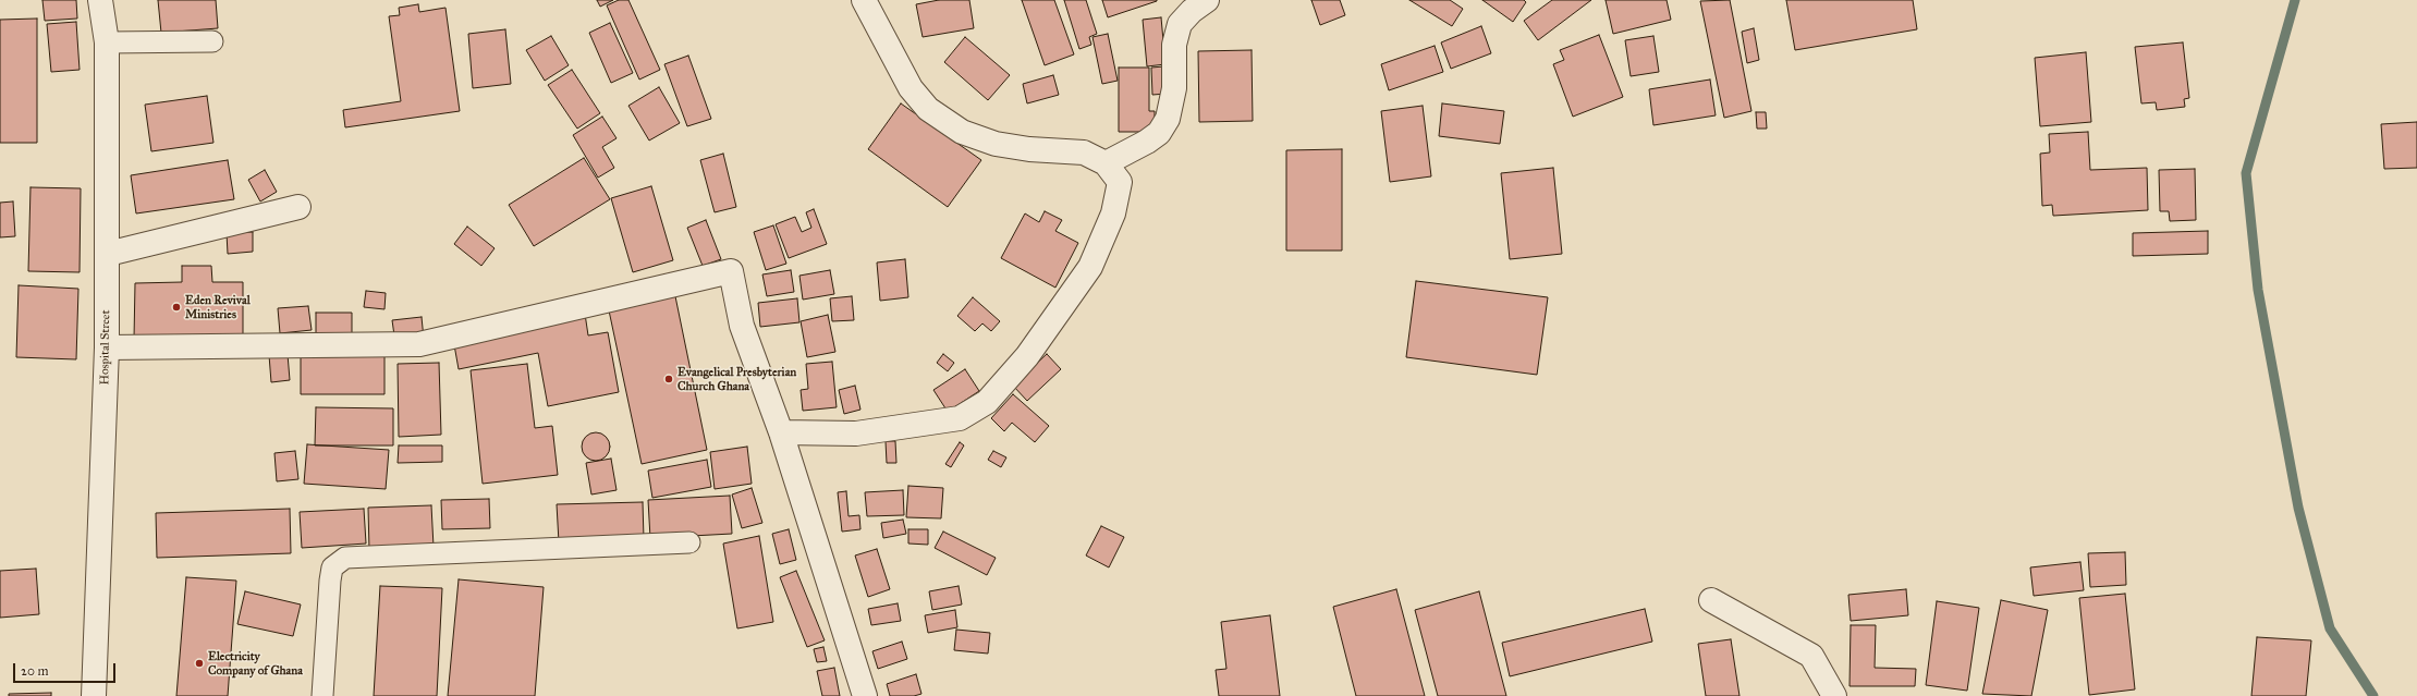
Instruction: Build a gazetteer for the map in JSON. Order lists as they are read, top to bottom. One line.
{"streets":{"street":["Hospital Street"]},"places":["Eden Revival Ministries","Evangelical Presbyterian Church Ghana","Electricity Company of Ghana"],"scale_bar":"20 m"}
